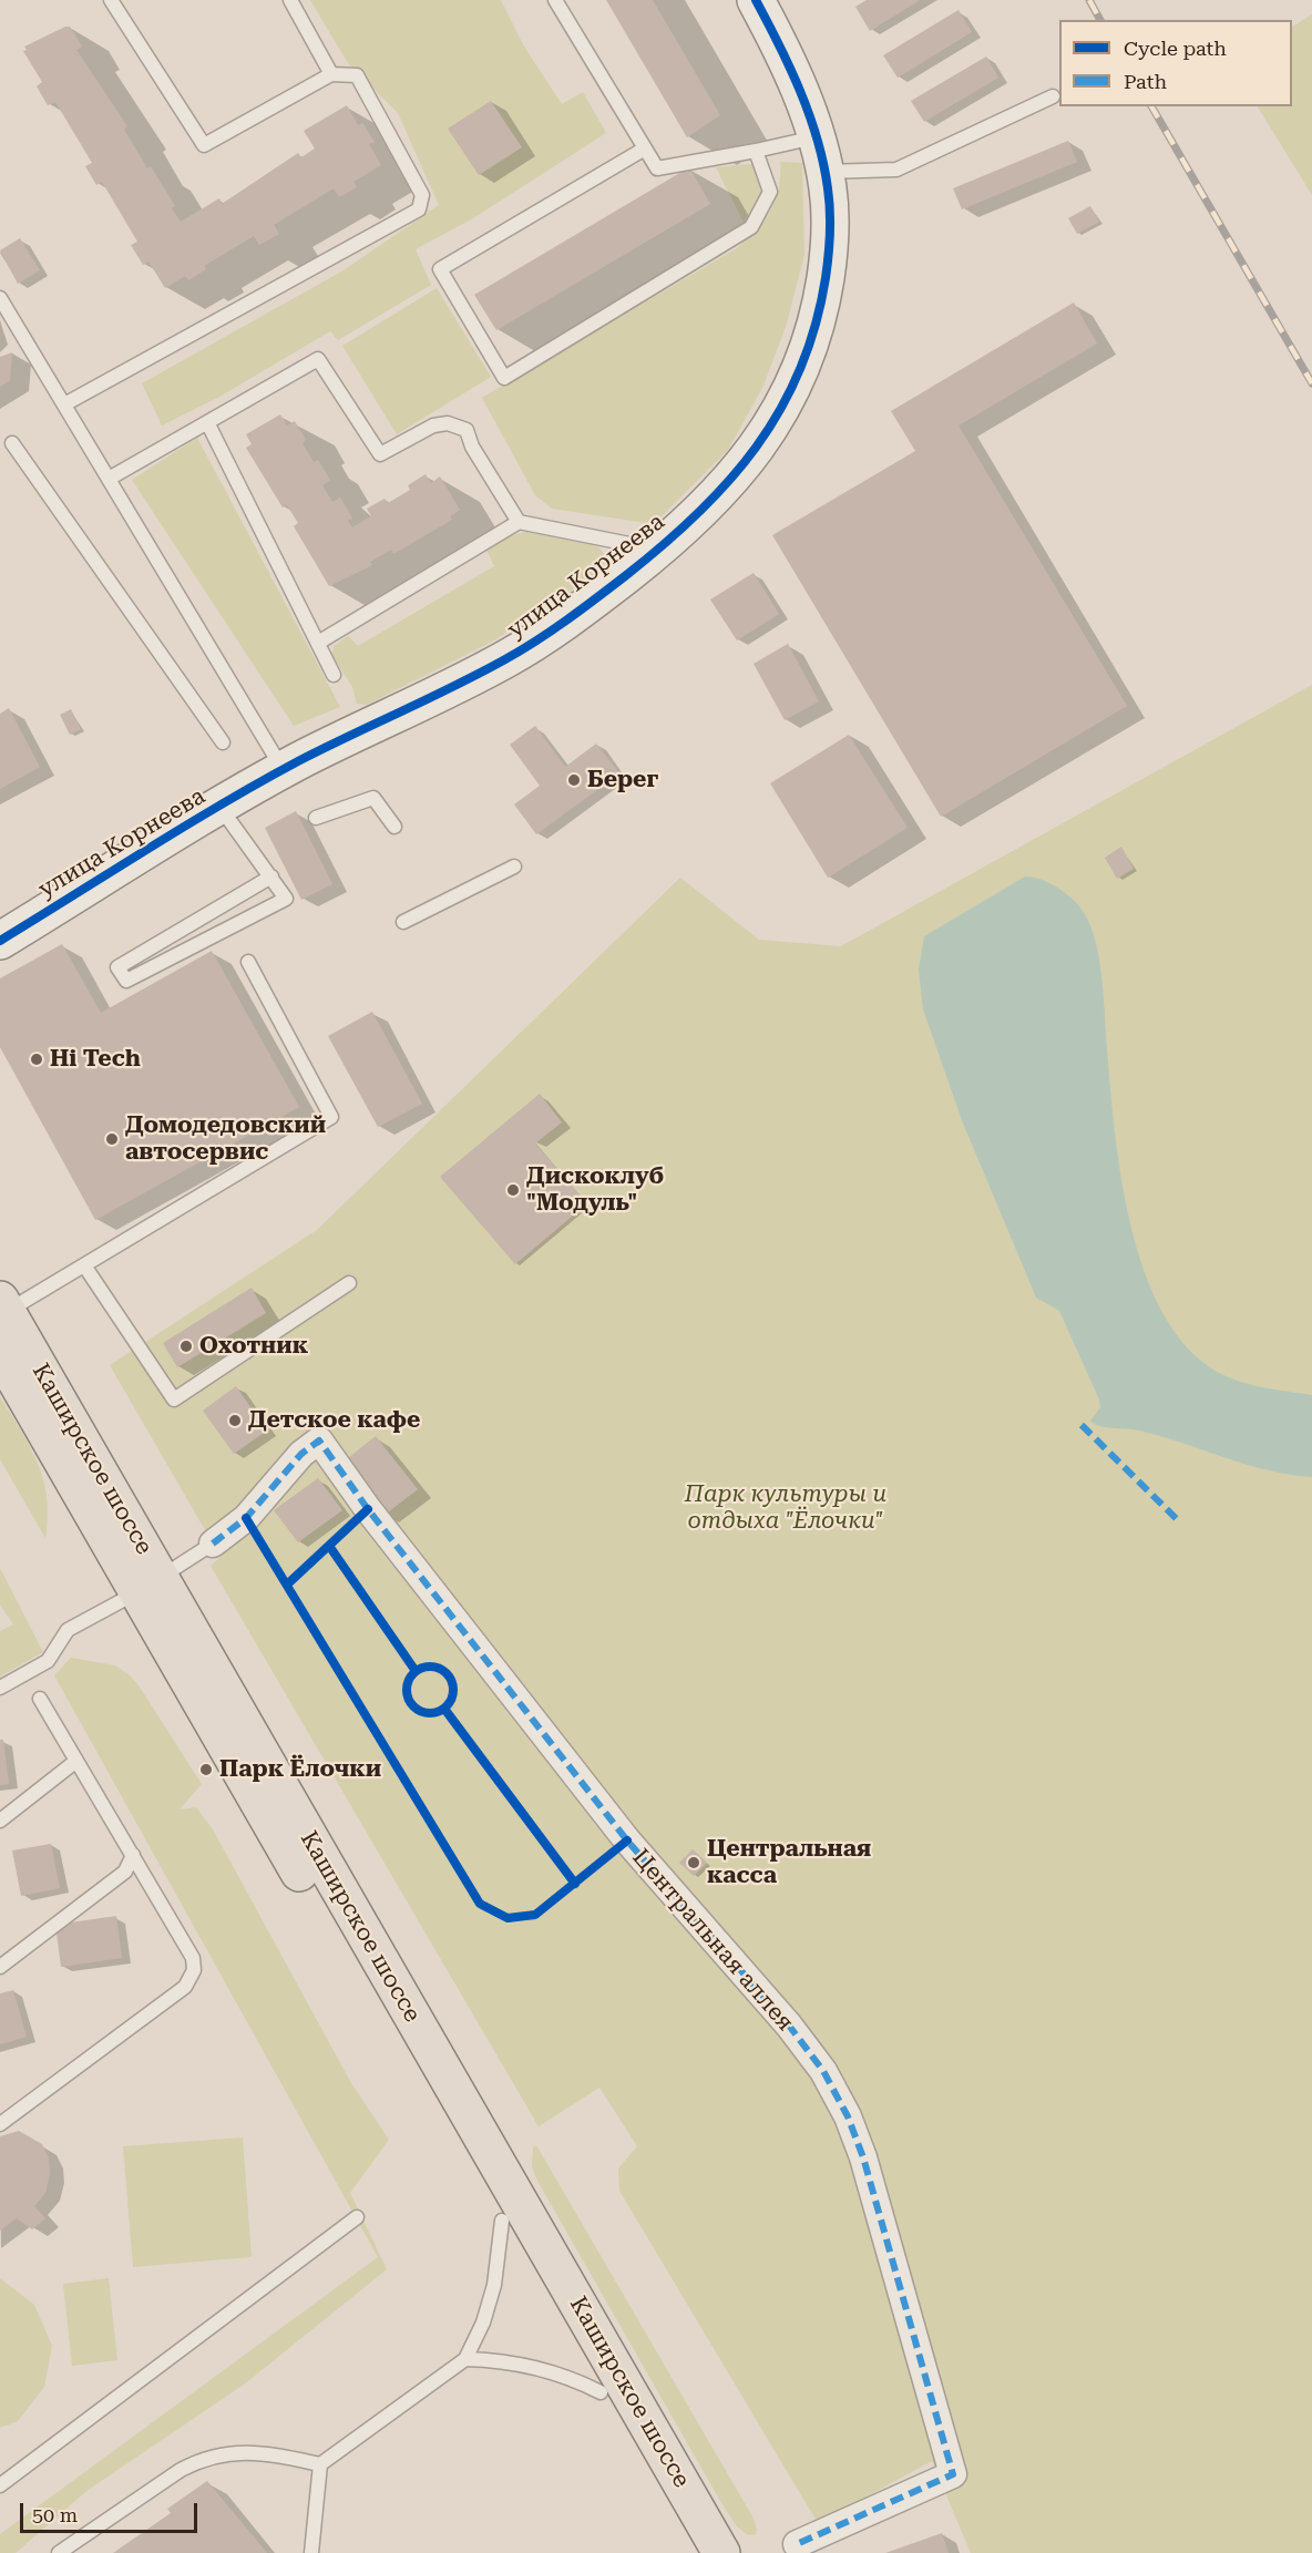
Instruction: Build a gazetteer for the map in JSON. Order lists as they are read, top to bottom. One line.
{"streets":{"main road":["Каширское шоссе"],"street":["улица Корнеева","Центральная аллея"]},"parks":["Парк культуры и отдыха \"Ёлочки\""],"places":["Берег","Hi Tech","Домодедовский автосервис","Дискоклуб \"Модуль\"","Охотник","Детское кафе","Парк Ёлочки","Центральная касса"],"legend":["Cycle path","Path"],"scale_bar":"50 m"}
